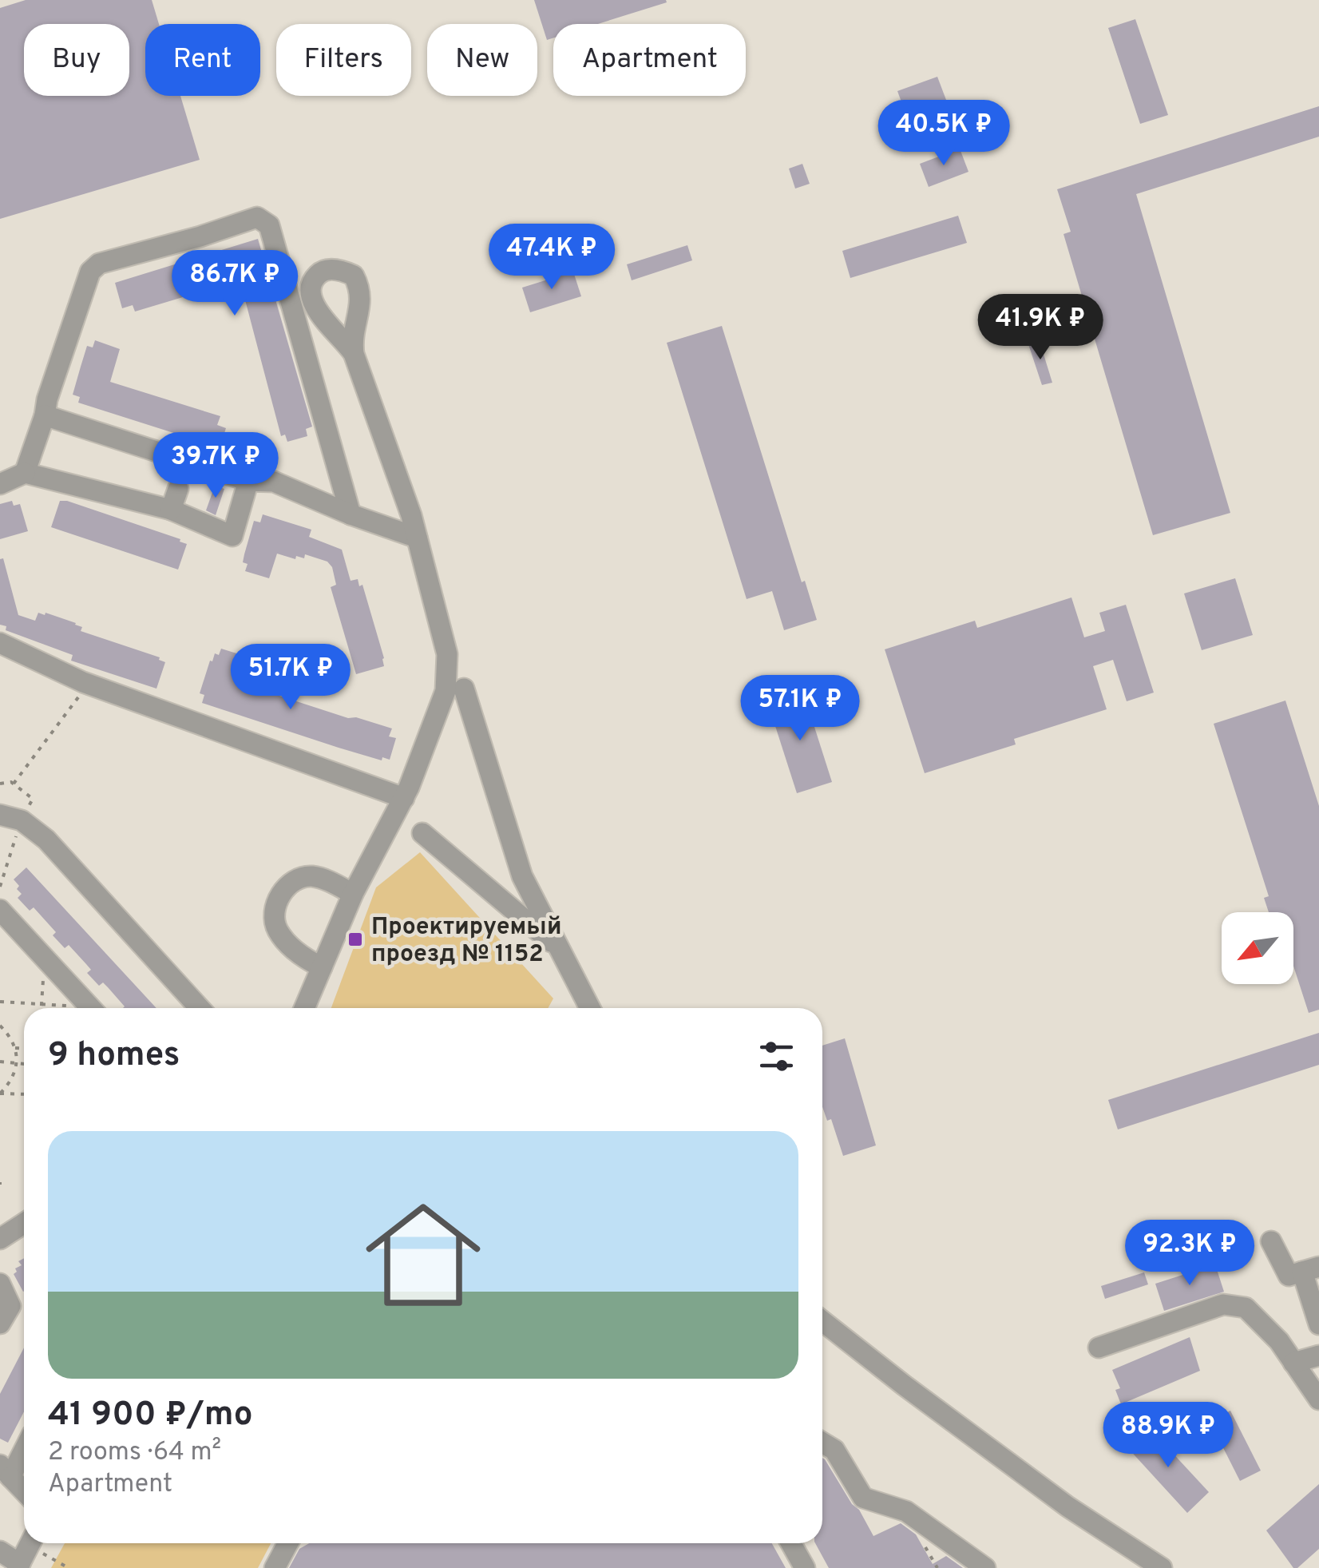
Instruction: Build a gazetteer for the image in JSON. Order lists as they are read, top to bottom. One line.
{"places":{"transit":["Проектируемый проезд № 1152"]},"north":"bottom left","page":{"chip":["Buy","Rent","Filters","New","Apartment"],"price":["40.5K ₽","47.4K ₽","86.7K ₽","41.9K ₽","39.7K ₽","51.7K ₽","57.1K ₽","92.3K ₽","88.9K ₽"],"heading":"9 homes","list":[{"name":"41 900 ₽/mo","note":"2 rooms · 64 m² · Apartment"}]}}
